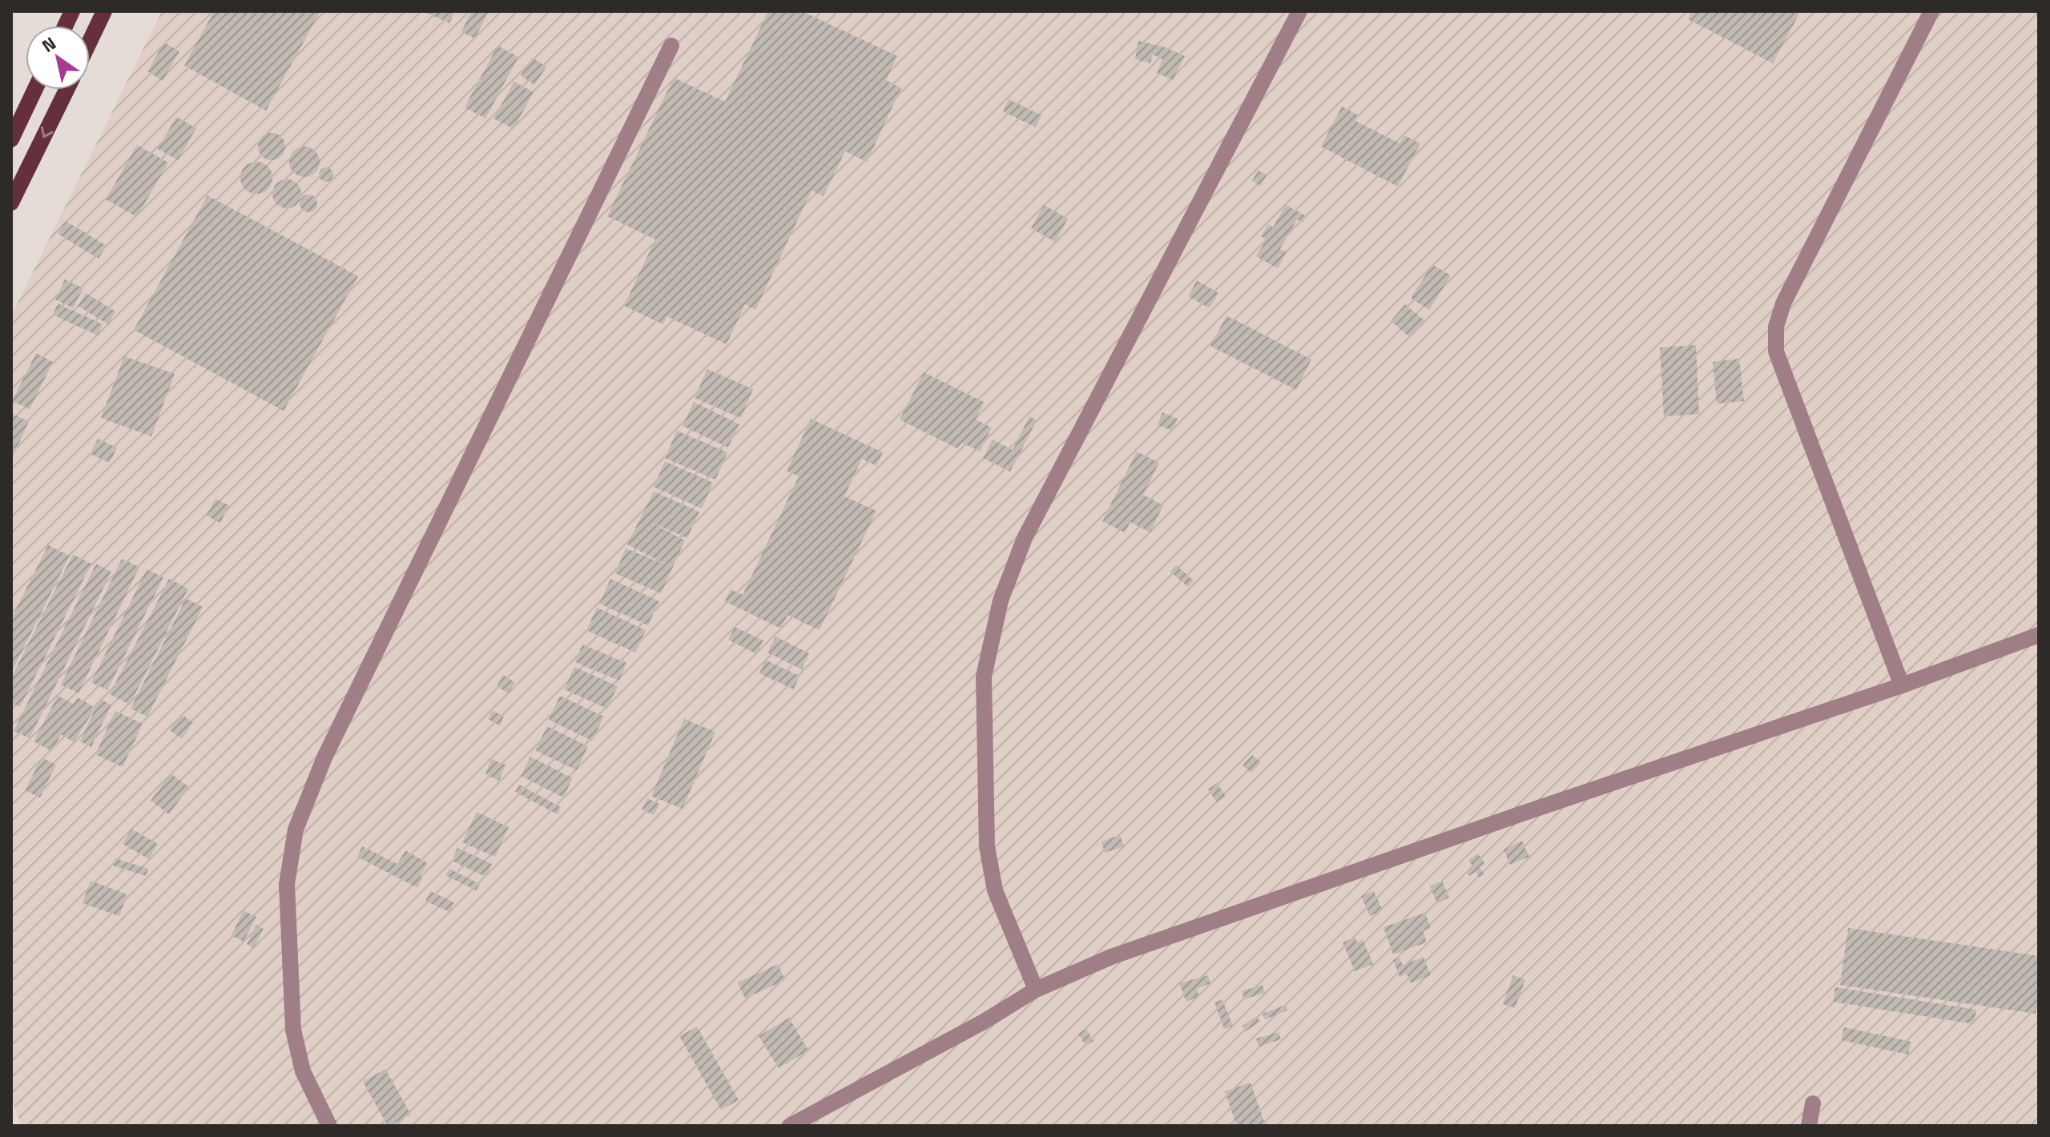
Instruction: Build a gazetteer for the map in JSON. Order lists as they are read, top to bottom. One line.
{"north":"top left"}
